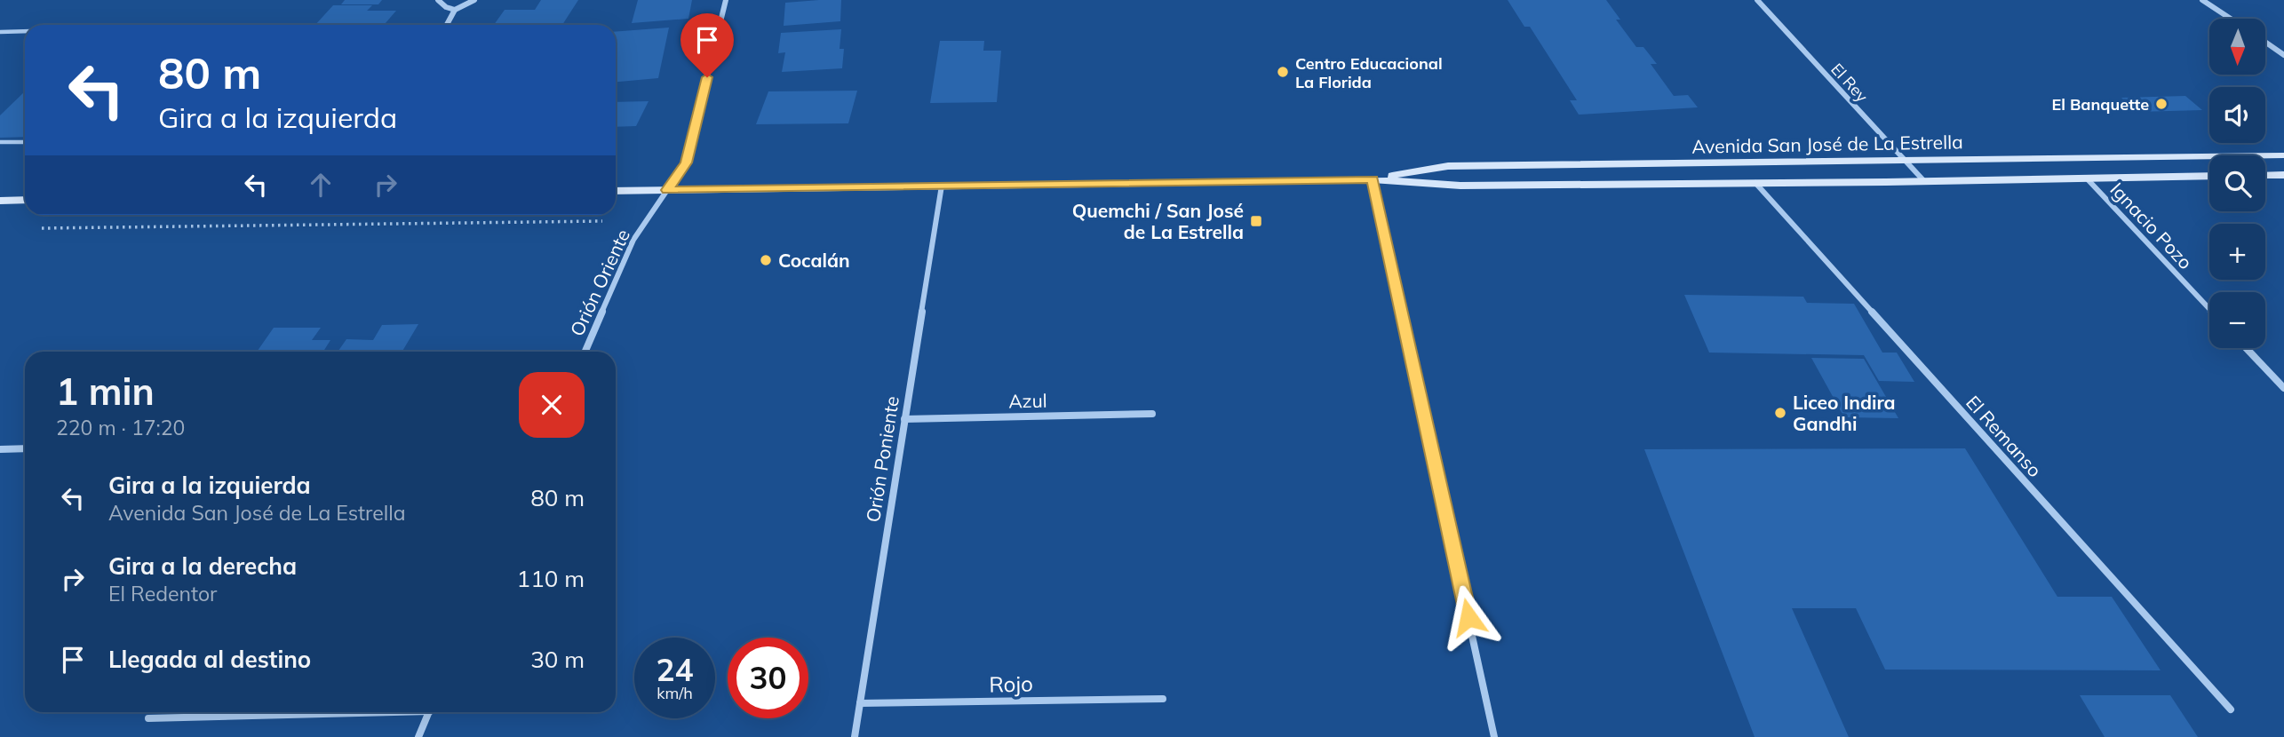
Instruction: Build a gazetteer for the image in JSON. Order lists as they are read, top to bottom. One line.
{"streets":{"main road":["Avenida San José de La Estrella"],"street":["El Rey","Ignacio Pozo","Orión Oriente","Azul","El Remanso","Orión Poniente","Rojo"]},"crossings":[["El Rey","Avenida San José de La Estrella"],["Avenida San José de La Estrella","Ignacio Pozo"],["Avenida San José de La Estrella","Orión Oriente"],["Avenida San José de La Estrella","El Remanso"],["Avenida San José de La Estrella","Orión Poniente"],["Azul","Orión Poniente"],["Orión Poniente","Rojo"]],"places":{"other":["Centro Educacional La Florida","El Banquette","Cocalán","Liceo Indira Gandhi"],"transit":["Quemchi / San José de La Estrella"]},"north":"bottom","page":{"map_buttons":["+","−"],"turn":["80 m","Gira a la izquierda"],"heading":["1 min","220 m · 17:20"],"list":[{"name":"Gira a la izquierda","note":"Avenida San José de La Estrella","value":"80 m"},{"name":"Gira a la derecha","note":"El Redentor","value":"110 m"},{"name":"Llegada al destino","value":"30 m"}],"speed":"24 km/h","limit":"30"}}
